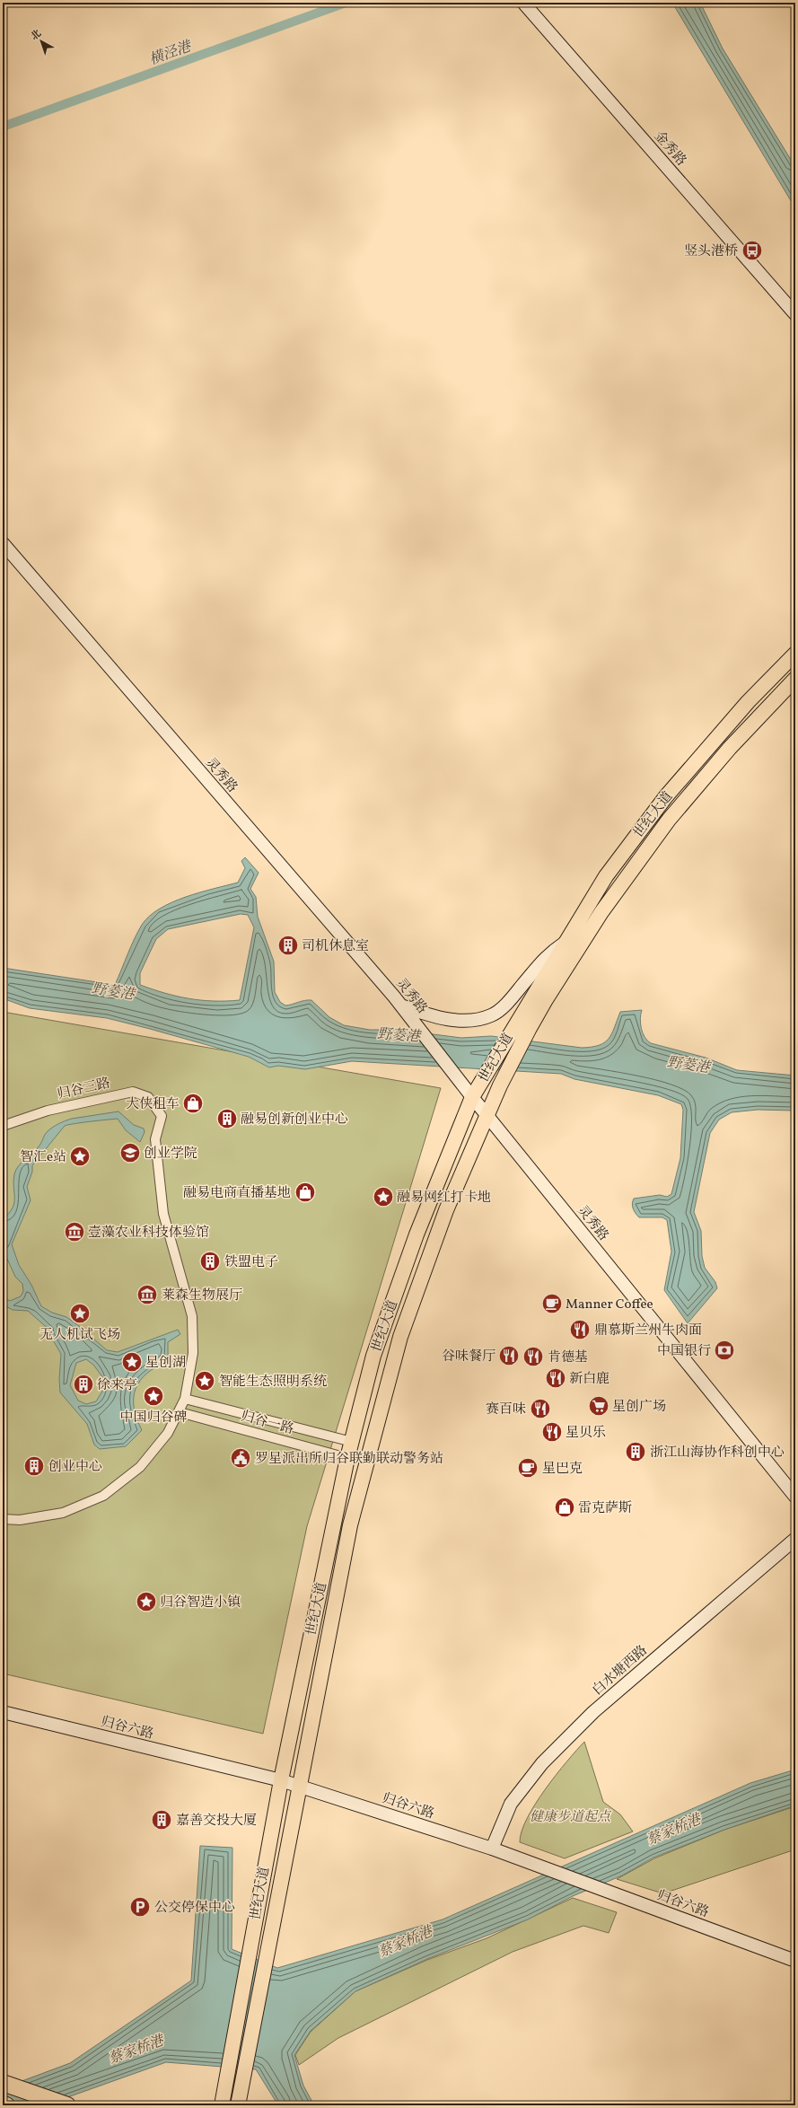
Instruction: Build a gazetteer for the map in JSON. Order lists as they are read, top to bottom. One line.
{"streets":{"main road":["世纪大道"],"street":["金秀路","灵秀路","归谷三路","归谷一路","白水塘西路","归谷六路"]},"crossings":[["灵秀路","世纪大道"],["世纪大道","归谷一路"],["世纪大道","归谷六路"],["归谷三路","归谷一路"],["白水塘西路","归谷六路"]],"water":["横泾港","野菱港","蔡家桥港"],"parks":["健康步道起点"],"places":{"bus stop":["竖头港桥"],"building":["司机休息室","融易创新创业中心","铁盟电子","徐来亭","浙江山海协作科创中心","创业中心","嘉善交投大厦"],"shop":["大侠租车","融易电商直播基地","雷克萨斯"],"school or university":["创业学院"],"place":["智汇e站","融易网红打卡地","无人机试飞场","星创湖","智能生态照明系统","中国归谷碑","归谷智造小镇"],"museum":["壹藻农业科技体验馆","莱森生物展厅"],"cafe":["Manner Coffee","星巴克"],"restaurant":["鼎慕斯兰州牛肉面","谷味餐厅","肯德基","新白鹿","赛百味","星贝乐"],"bank":["中国银行"],"supermarket":["星创广场"],"public building":["罗星派出所归谷联勤联动警务站"],"parking":["公交停保中心"]},"north":"top left"}
